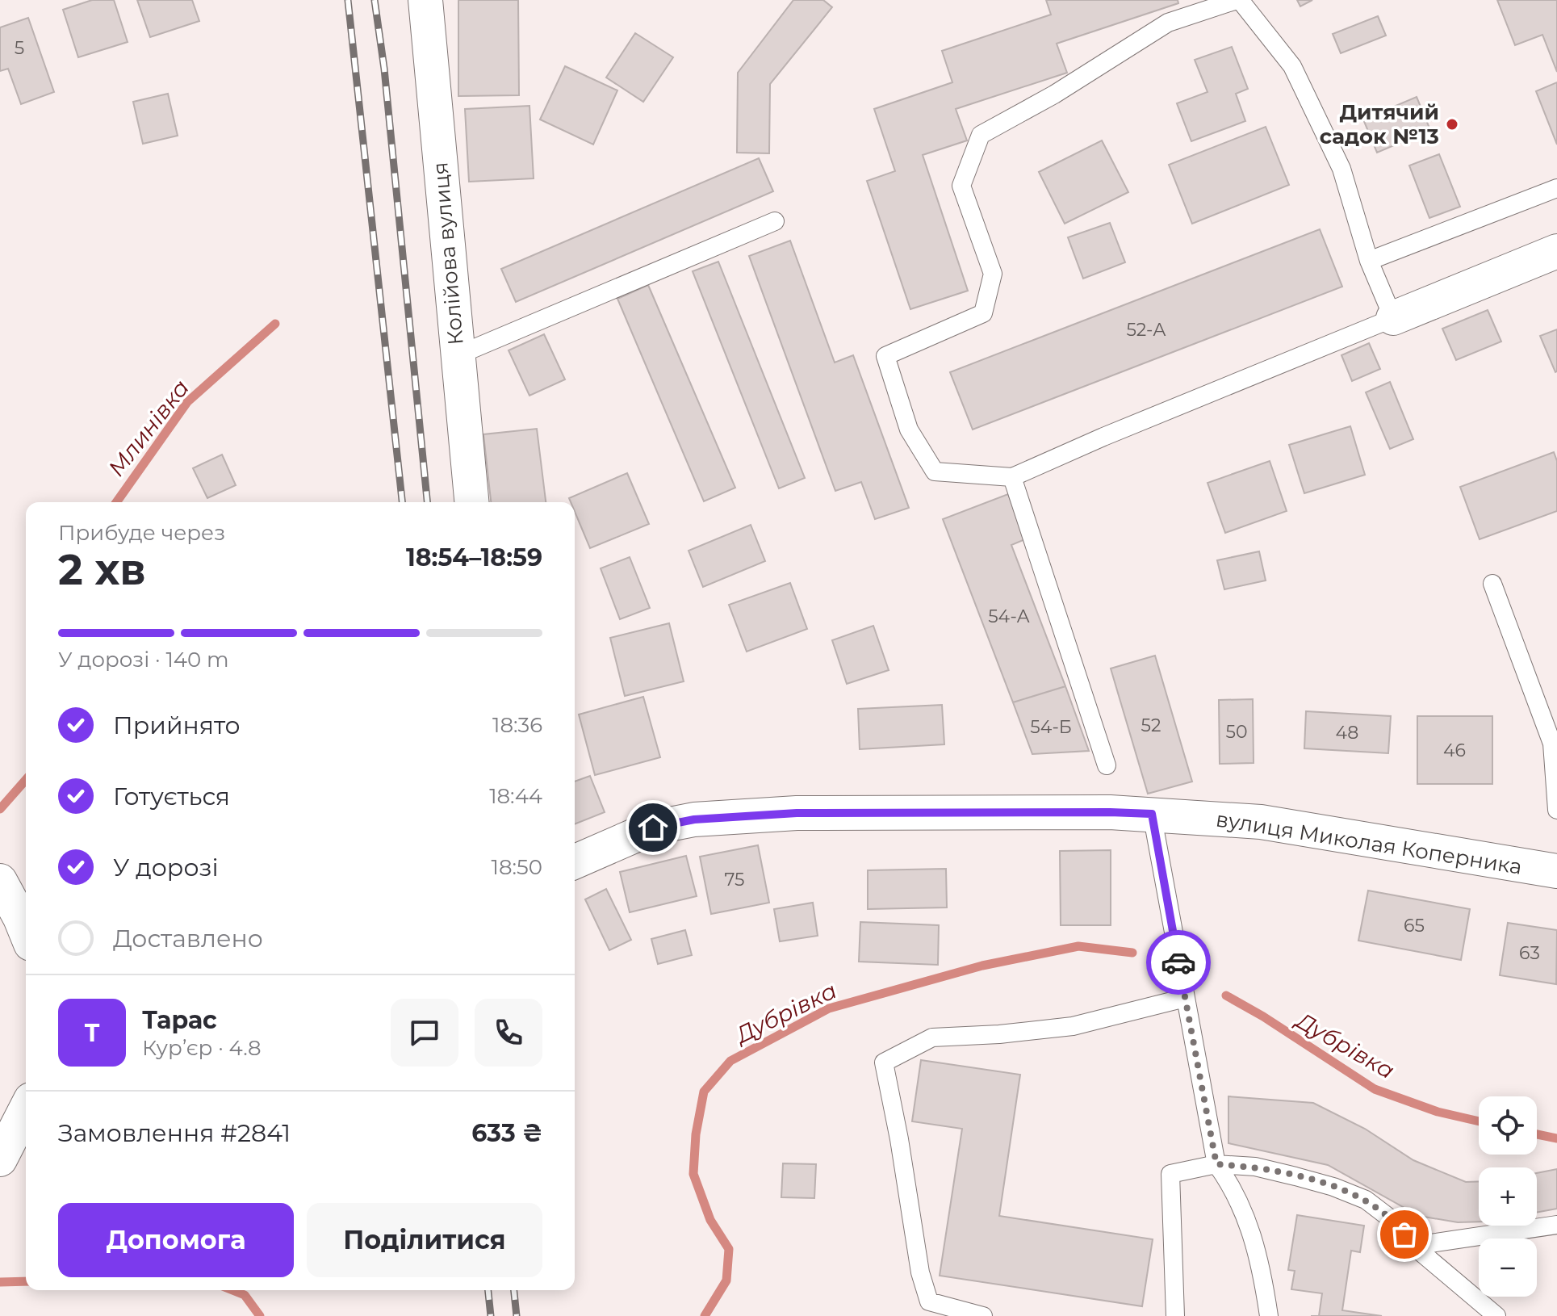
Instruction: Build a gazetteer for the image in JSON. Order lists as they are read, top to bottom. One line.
{"streets":{"street":["Колійова вулиця","вулиця Миколая Коперника"]},"water":["Млинівка","Дубрівка"],"places":["Дитячий садок №13"],"house_numbers":["5","52-А","54-А","52","54-Б","50","48","46","75","65","63"],"page":{"heading":["2 хв","Прибуде через","18:54–18:59"],"panel":["Тарас","Кур’єр · 4.8","Замовлення #2841","633 ₴"],"bar":"У дорозі · 140 m","list":[["Прийнято","18:36"],["Готується","18:44"],["У дорозі","18:50"],"Доставлено"],"round":"Т","map_buttons":["+","−"],"buttons":["Допомога","Поділитися"]}}
